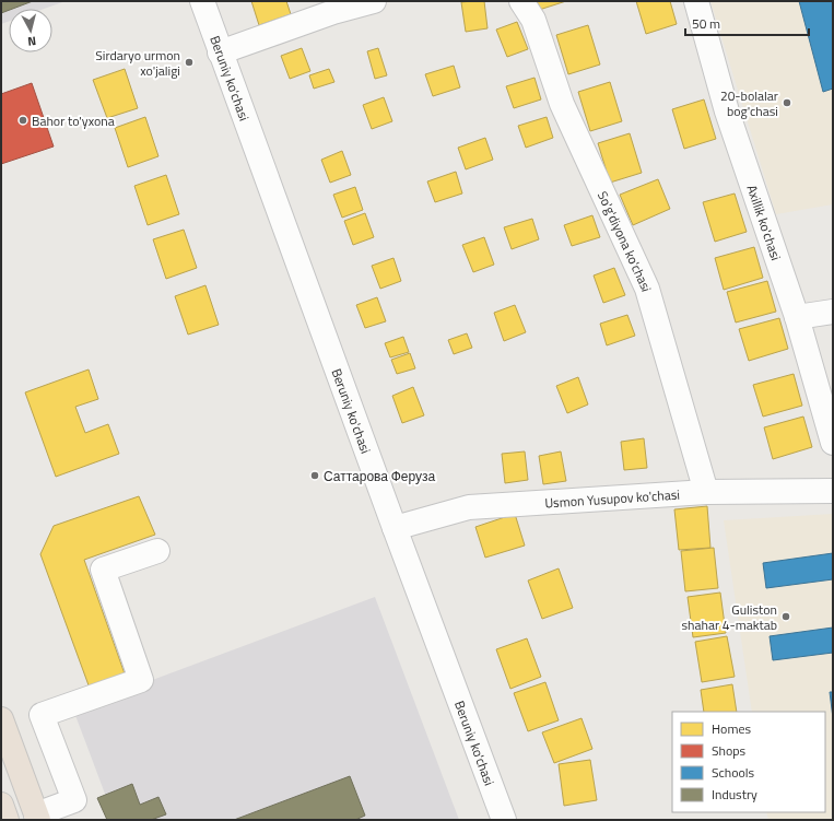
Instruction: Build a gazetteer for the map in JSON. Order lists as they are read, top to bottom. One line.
{"streets":{"street":["Beruniy ko'chasi","Axillik ko'chasi","So'g'diyona ko'chasi","Usmon Yusupov ko'chasi"]},"crossings":[["Beruniy ko'chasi","Usmon Yusupov ko'chasi"],["So'g'diyona ko'chasi","Usmon Yusupov ko'chasi"]],"places":["Sirdaryo urmon xo'jaligi","20-bolalar bog'chasi","Bahor to'yxona","Саттарова Феруза","Guliston shahar 4-maktab"],"legend":["Homes","Shops","Schools","Industry"],"scale_bar":"50 m","north":"bottom"}
